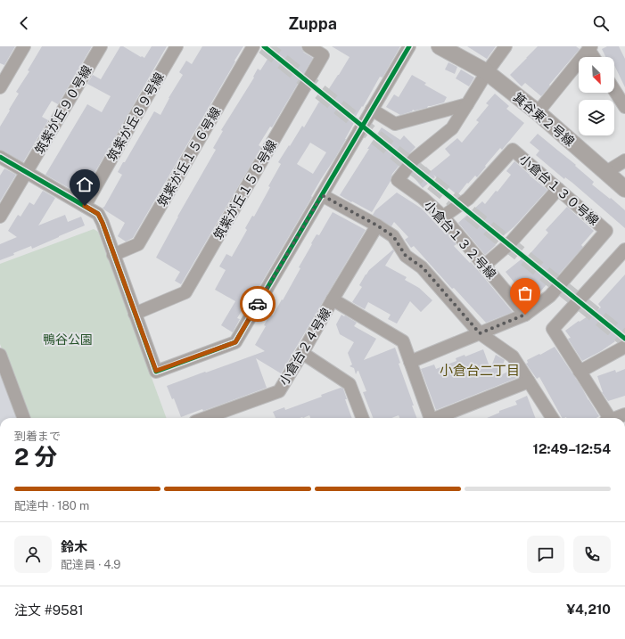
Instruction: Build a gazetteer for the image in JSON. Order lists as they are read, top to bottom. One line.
{"streets":{"street":["筑紫が丘９０号線","筑紫が丘８９号線","箕谷東２号線","筑紫が丘１５６号線","筑紫が丘１５８号線","小倉台１３０号線","小倉台１３２号線","小倉台２４号線"]},"crossings":[["小倉台１３０号線","小倉台１３２号線"]],"districts":["小倉台二丁目"],"parks":["鴨谷公園"],"north":"bottom right","page":{"header":"Zuppa","heading":["2 分","到着まで","12:49–12:54"],"panel":["鈴木","配達員 · 4.9","注文 #9581","¥4,210"],"bar":"配達中 · 180 m"}}
